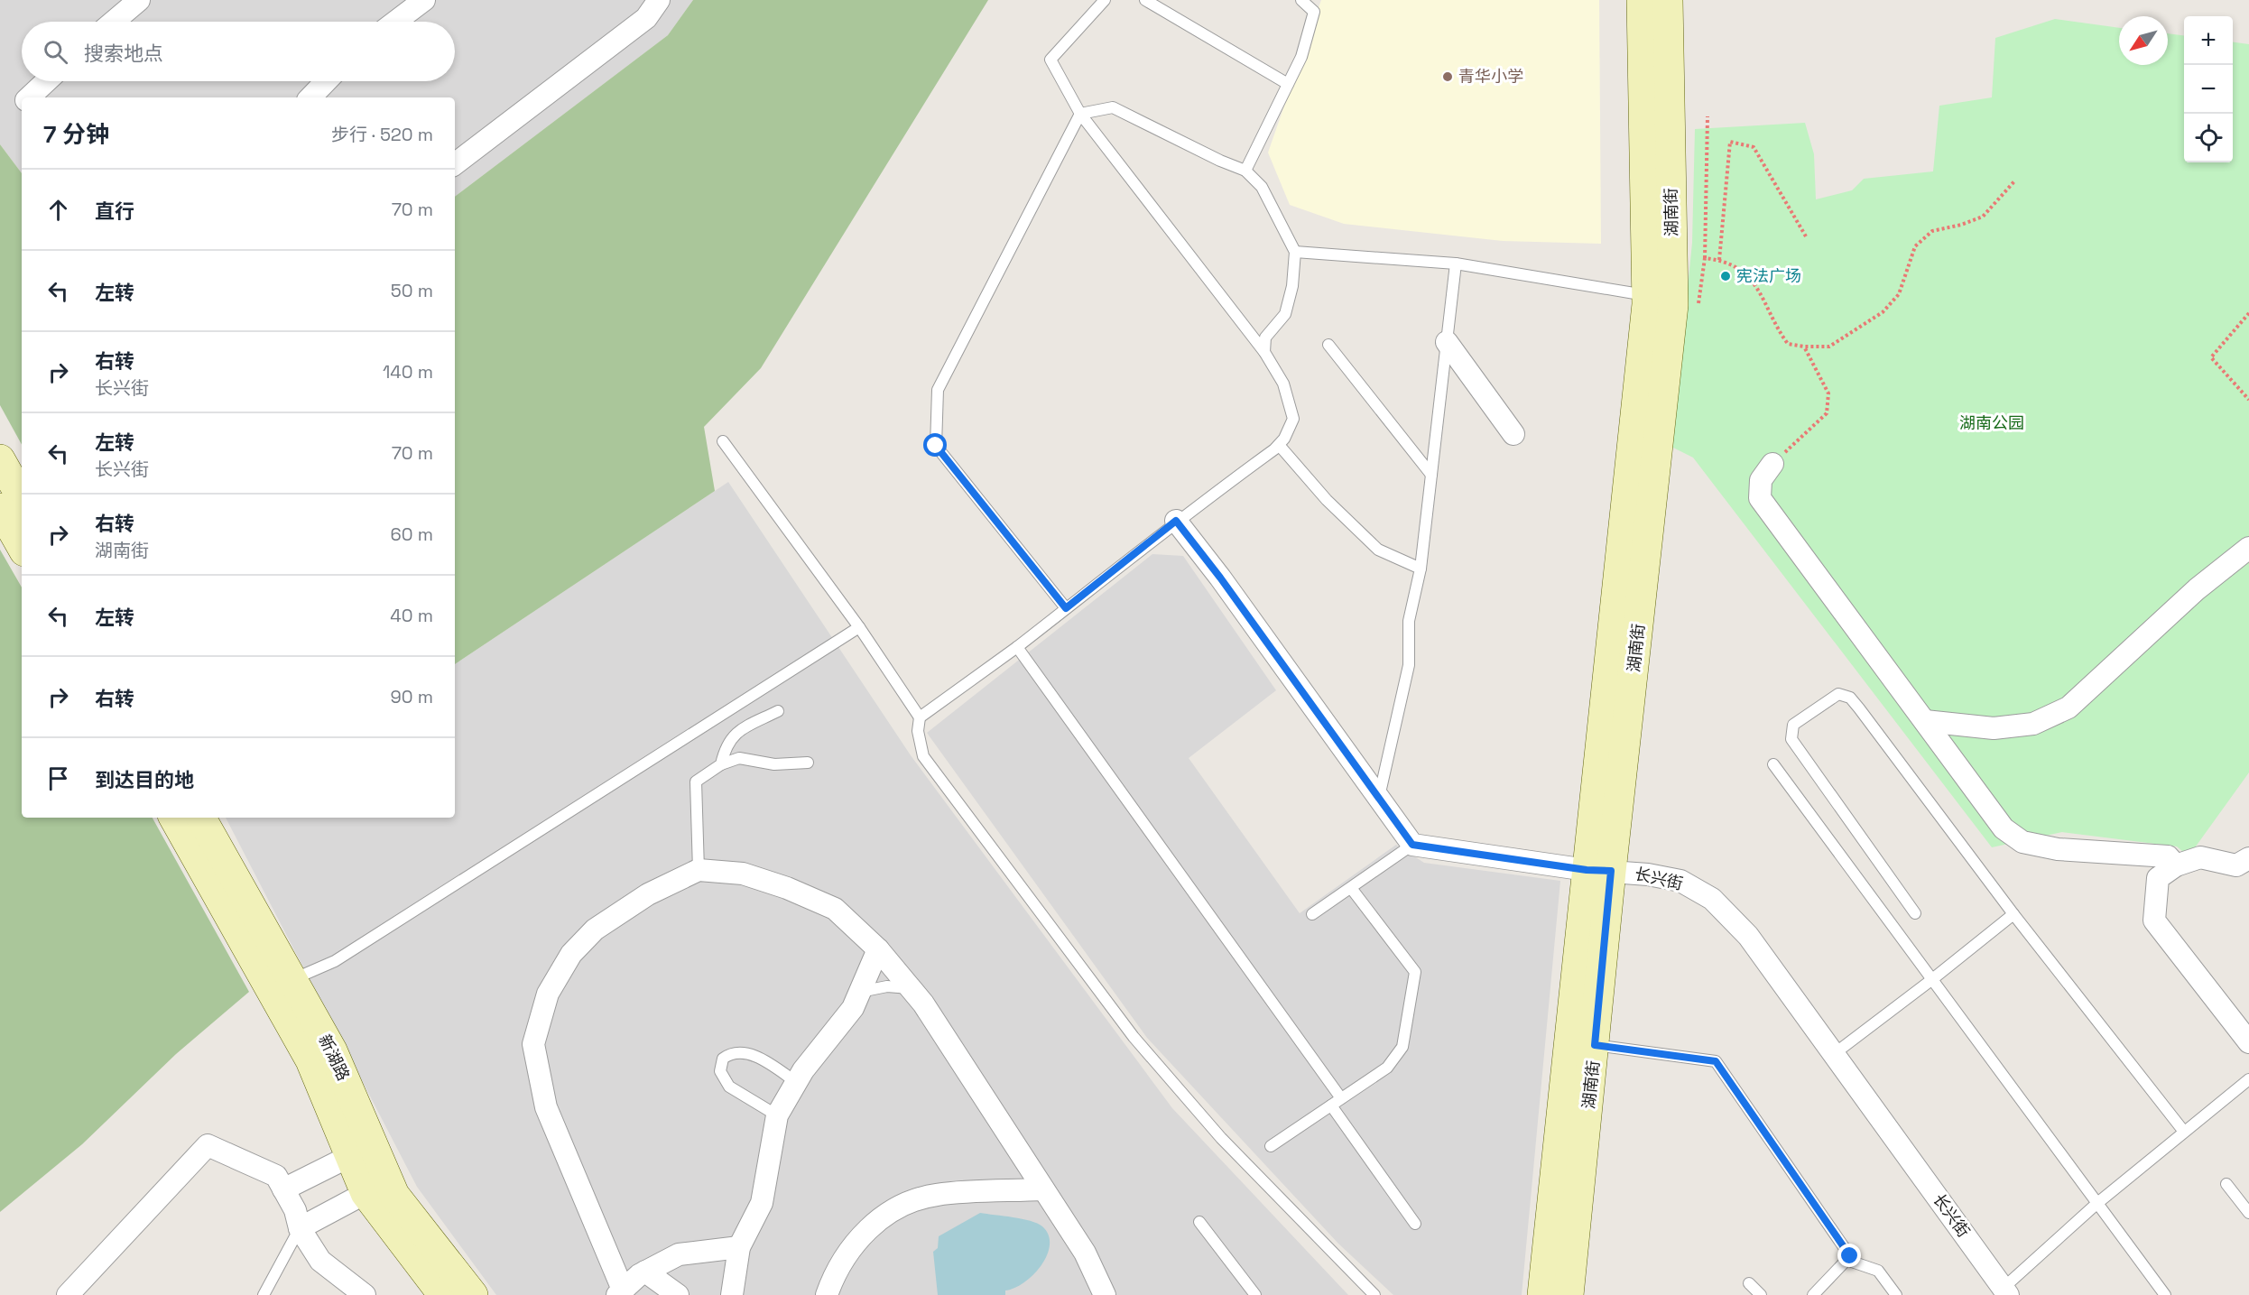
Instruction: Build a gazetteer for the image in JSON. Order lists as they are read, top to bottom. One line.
{"streets":{"main road":["湖南街","新湖路"],"street":["长兴街"]},"crossings":[["湖南街","长兴街"]],"parks":["湖南公园"],"places":["青华小学","宪法广场"],"north":"bottom left","page":{"map_buttons":["+","−"],"search":"搜索地点","heading":["7 分钟","步行 · 520 m"],"list":[["直行","70 m"],["左转","50 m"],["右转","长兴街","140 m"],["左转","长兴街","70 m"],["右转","湖南街","60 m"],["左转","40 m"],["右转","90 m"],"到达目的地"]}}
